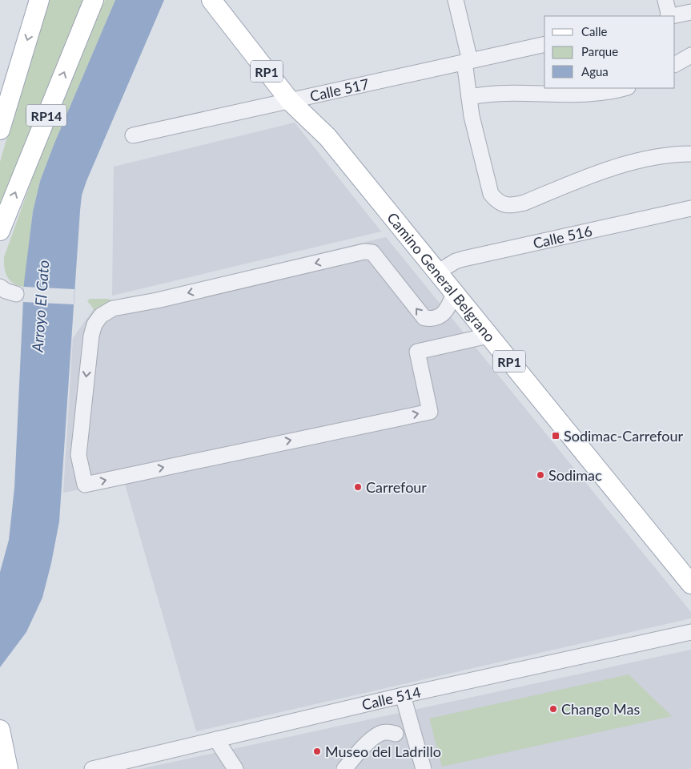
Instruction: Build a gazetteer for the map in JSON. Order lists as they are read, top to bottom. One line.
{"streets":{"main road":["RP1","RP14","Camino General Belgrano"],"street":["Calle 517","Calle 516","Calle 514"]},"crossings":[["Calle 517","Camino General Belgrano"],["Calle 516","Camino General Belgrano"]],"water":["Arroyo El Gato"],"places":{"transit":["Sodimac-Carrefour"],"other":["Sodimac","Carrefour","Chango Mas","Museo del Ladrillo"]},"legend":["Calle","Parque","Agua"]}
